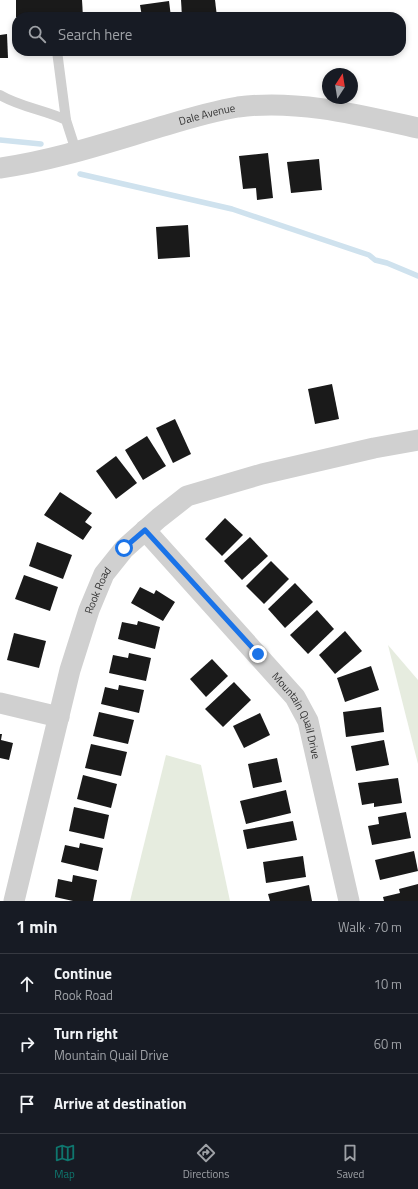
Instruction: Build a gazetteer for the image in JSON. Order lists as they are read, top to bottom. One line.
{"streets":{"street":["Dale Avenue","Rook Road","Mountain Quail Drive"]},"crossings":[["Rook Road","Mountain Quail Drive"]],"north":"top","page":{"search":"Search here","heading":["1 min","Walk · 70 m"],"list":[["Continue","Rook Road","10 m"],["Turn right","Mountain Quail Drive","60 m"],"Arrive at destination"],"nav":["Map","Directions","Saved"]}}
